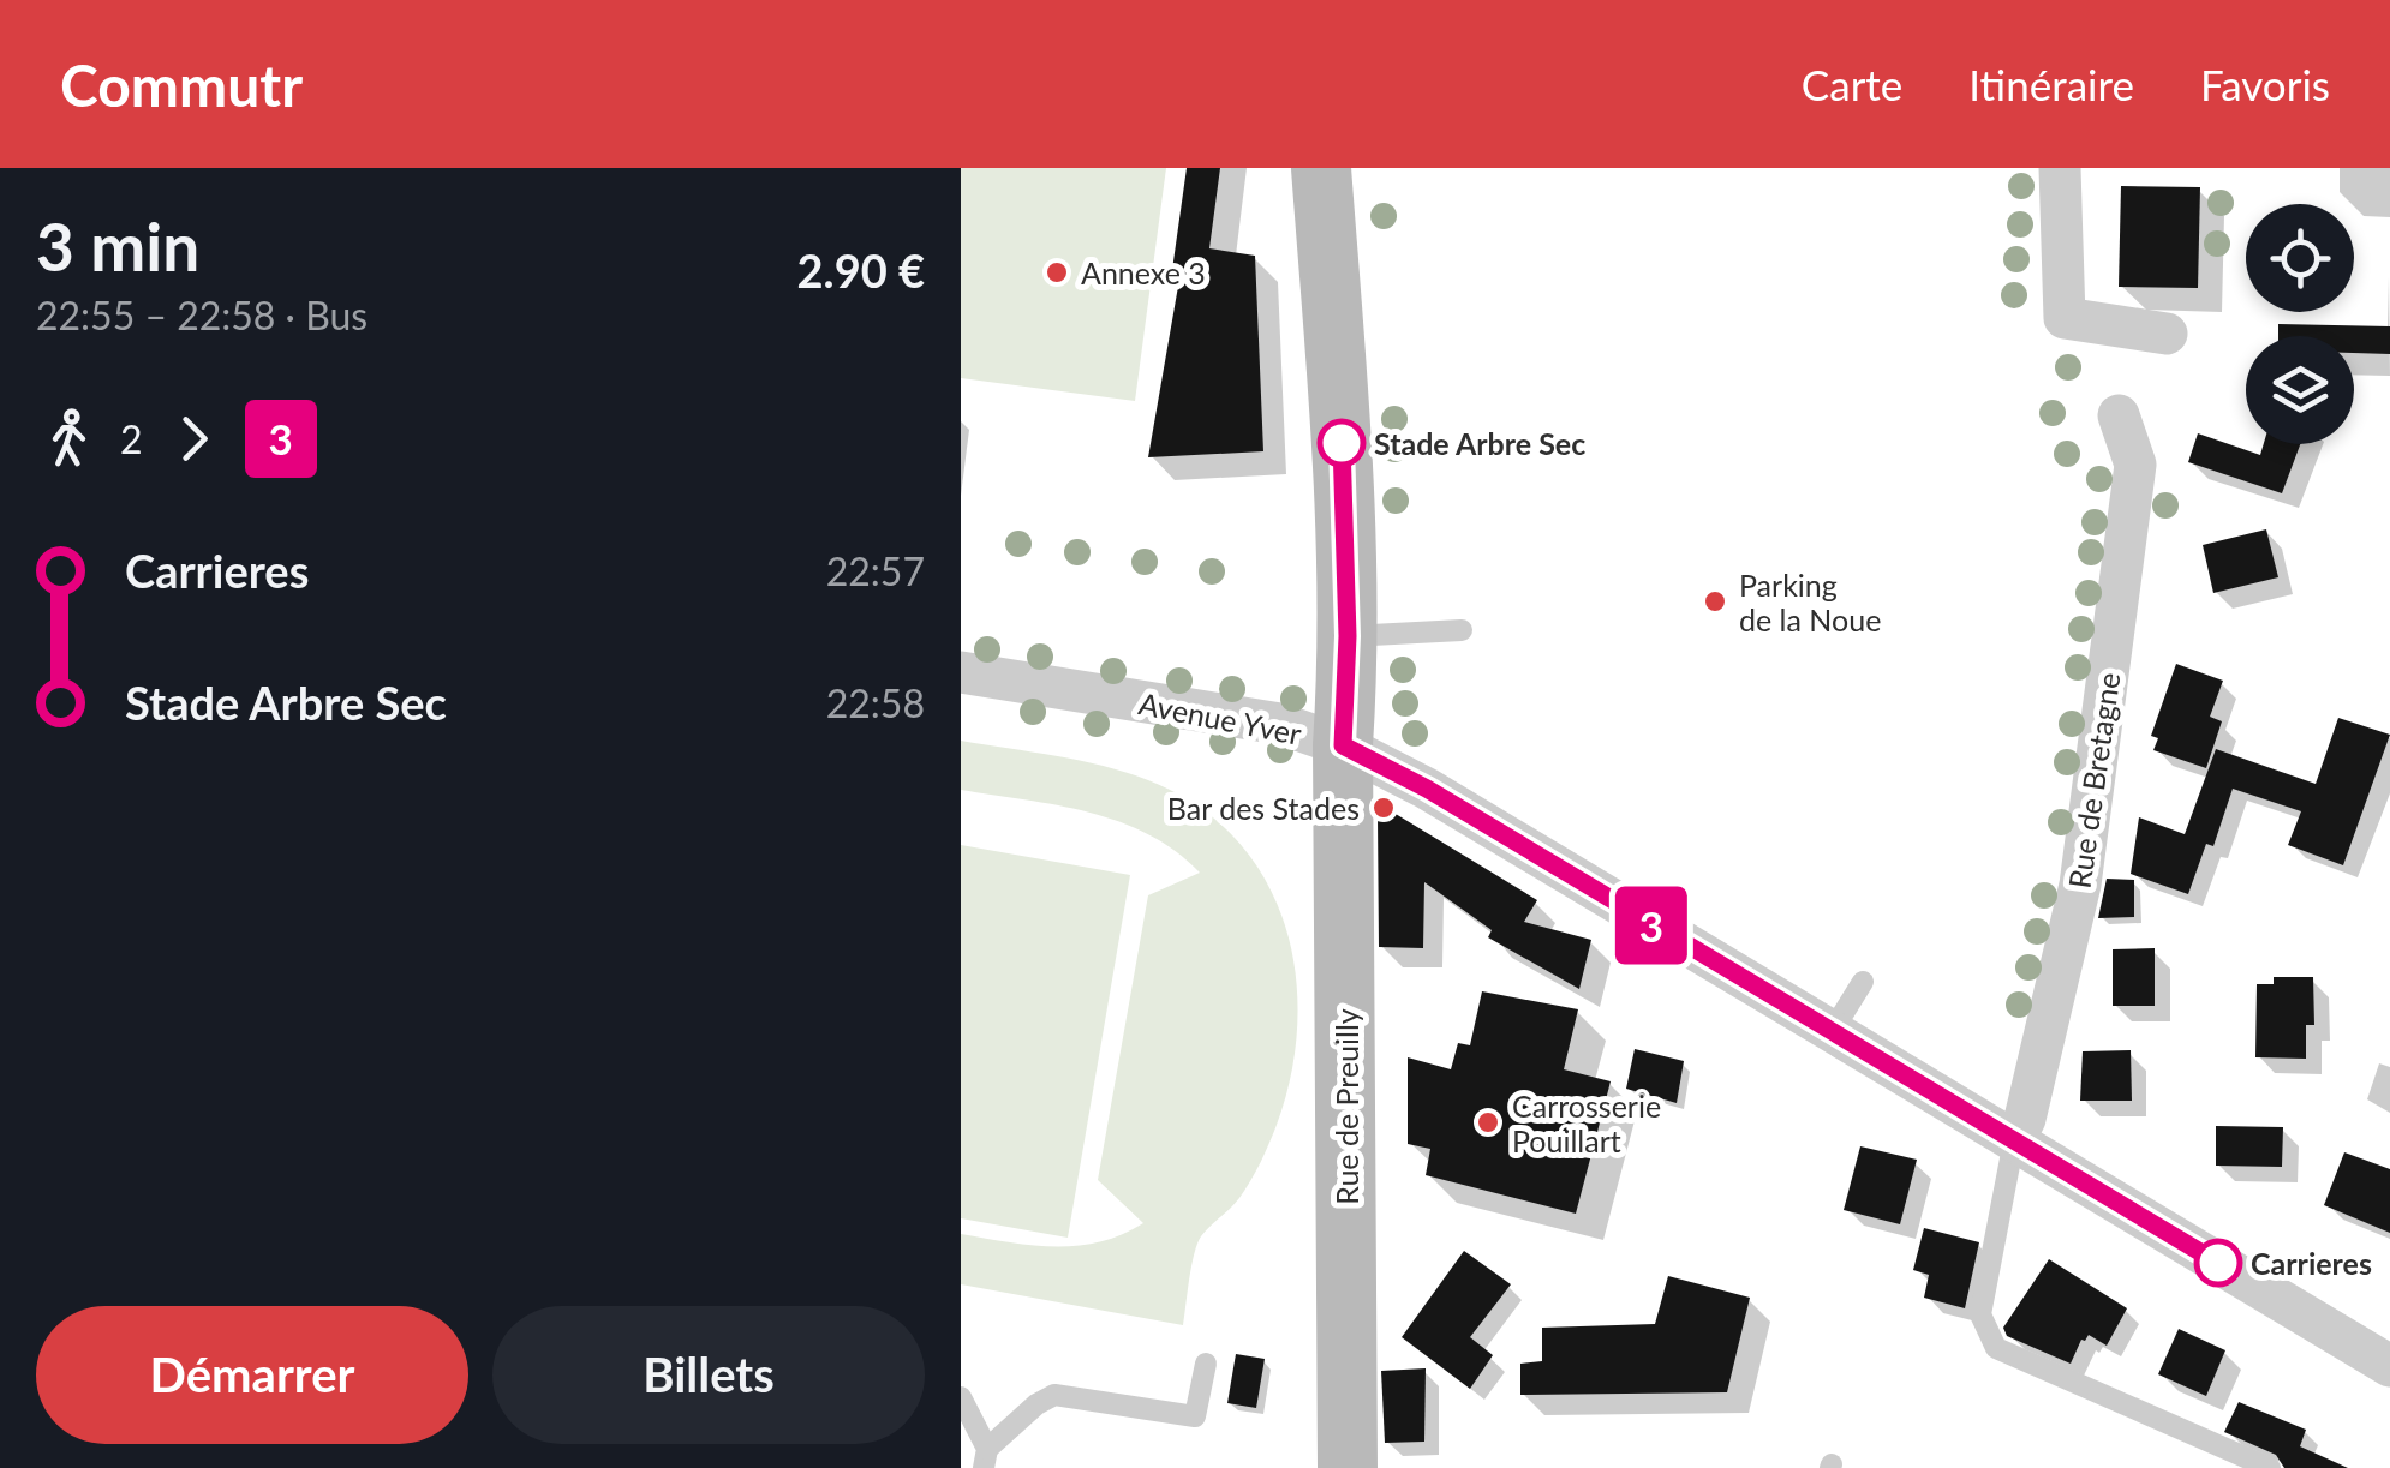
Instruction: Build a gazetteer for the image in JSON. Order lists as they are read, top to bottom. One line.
{"streets":{"street":["Avenue Yver","Rue de Bretagne","Rue de Preuilly"]},"crossings":[["Avenue Yver","Rue de Bretagne"],["Avenue Yver","Rue de Preuilly"]],"places":["Annexe 3","Stade Arbre Sec","Parking de la Noue","Bar des Stades","Carrosserie Pouillart","Carrieres"],"lines":["bus line 3"],"page":{"header":"Commutr","nav":["Carte","Itinéraire","Favoris"],"heading":["3 min","22:55 – 22:58 · Bus","2.90 €"],"on_map":"3","legs":["2","3"],"list":[{"name":"Carrieres","value":"22:57"},{"name":"Stade Arbre Sec","value":"22:58"}],"buttons":["Démarrer","Billets"]}}
